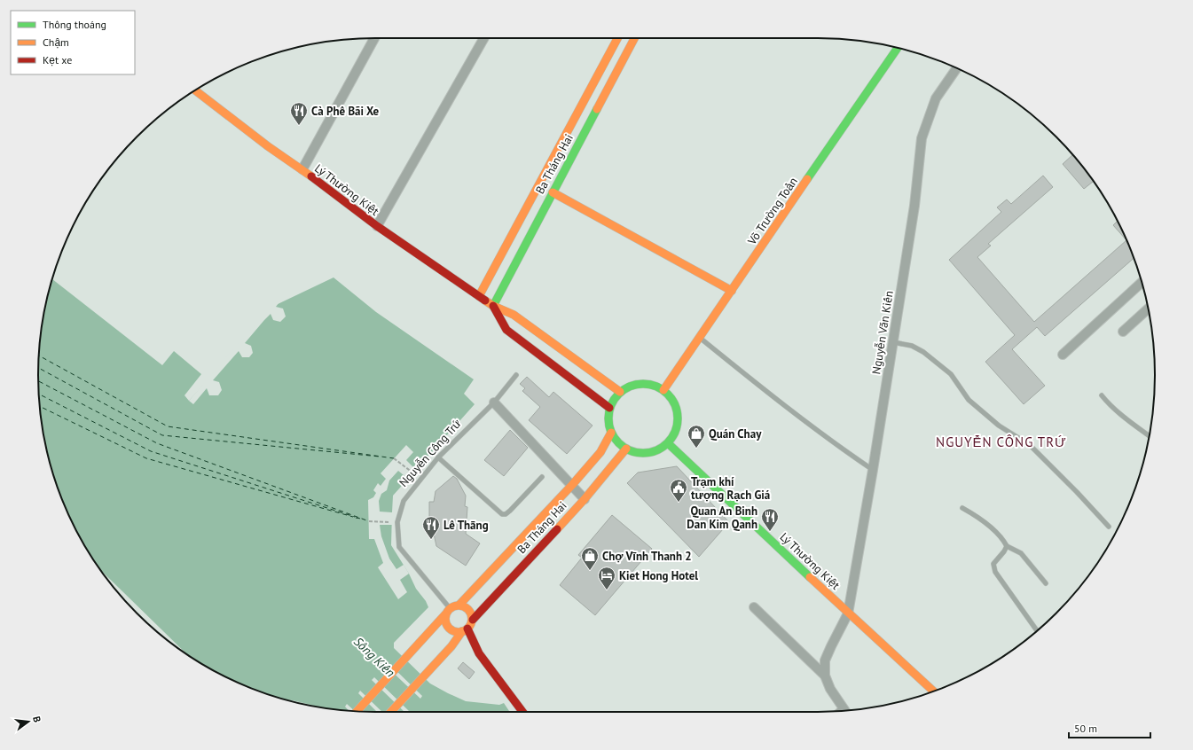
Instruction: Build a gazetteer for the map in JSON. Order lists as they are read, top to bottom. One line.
{"streets":{"street":["Ba Tháng Hai","Lý Thường Kiệt","Võ Trường Toản","Nguyễn Văn Kiến"],"lane":["Nguyễn Công Trứ"]},"crossings":[["Ba Tháng Hai","Lý Thường Kiệt"],["Ba Tháng Hai","Võ Trường Toản"],["Ba Tháng Hai","Nguyễn Công Trứ"],["Lý Thường Kiệt","Võ Trường Toản"],["Lý Thường Kiệt","Nguyễn Văn Kiến"]],"districts":["NGUYỄN CÔNG TRỨ"],"water":["Sông Kiên"],"places":{"restaurant":["Cà Phê Bãi Xe","Quan An Binh Dan Kim Qanh","Lê Thāng"],"shop":["Quán Chay","Chợ Vĩnh Thanh 2"],"public building":["Trạm khí tượng Rạch Giá"],"hotel":["Kiet Hong Hotel"]},"legend":["Thông thoáng","Chậm","Kẹt xe"],"scale_bar":"50 m","north":"right"}
